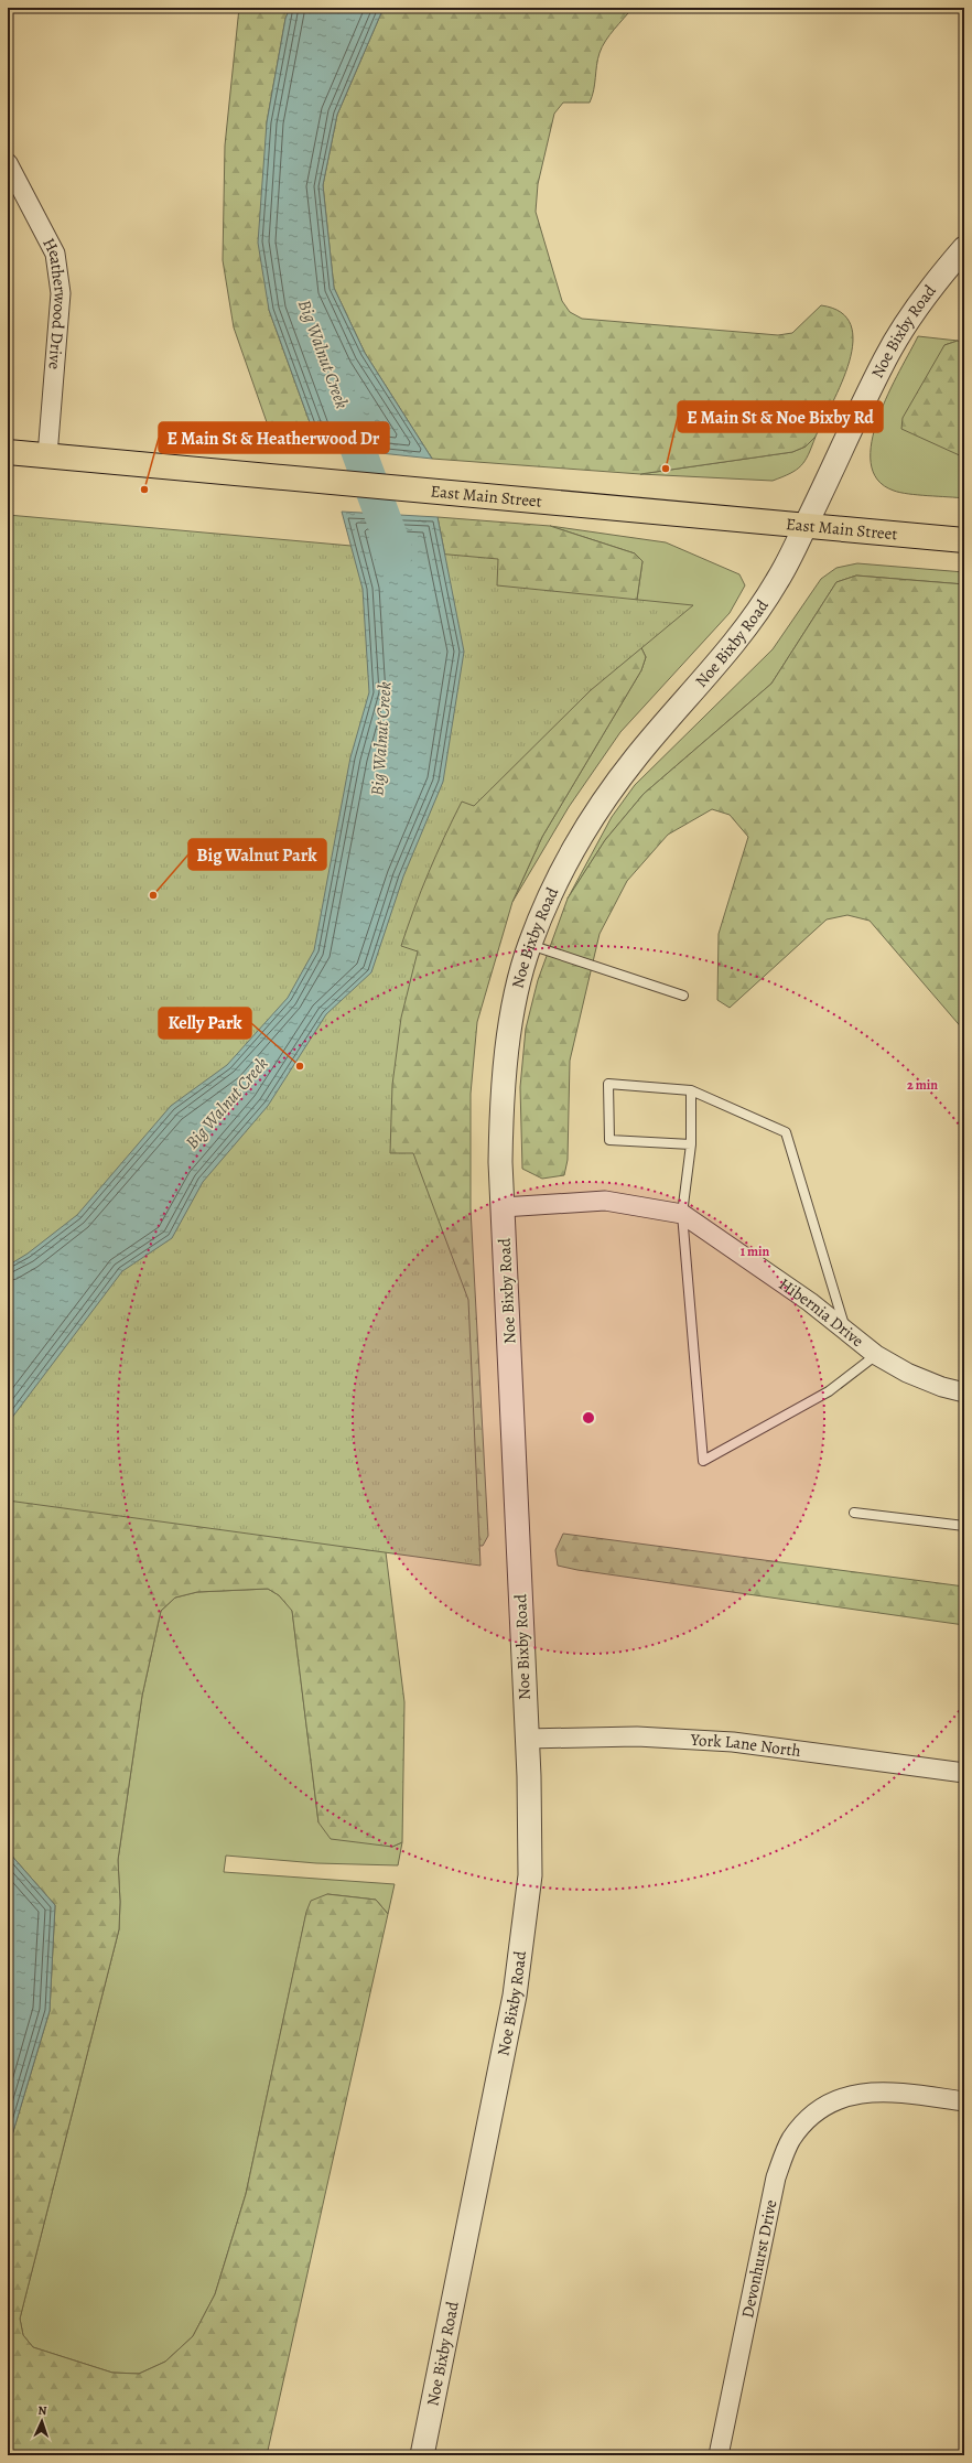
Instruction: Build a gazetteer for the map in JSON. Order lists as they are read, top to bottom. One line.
{"streets":{"main road":["East Main Street"],"street":["Heatherwood Drive","Noe Bixby Road","Hibernia Drive","York Lane North","Devonhurst Drive"]},"crossings":[["Heatherwood Drive","East Main Street"],["Noe Bixby Road","East Main Street"],["Noe Bixby Road","Hibernia Drive"],["Noe Bixby Road","York Lane North"]],"water":["Big Walnut Creek"],"places":["E Main St & Noe Bixby Rd","E Main St & Heatherwood Dr","Big Walnut Park","Kelly Park"],"north":"top","rings":["2 min","1 min"]}
